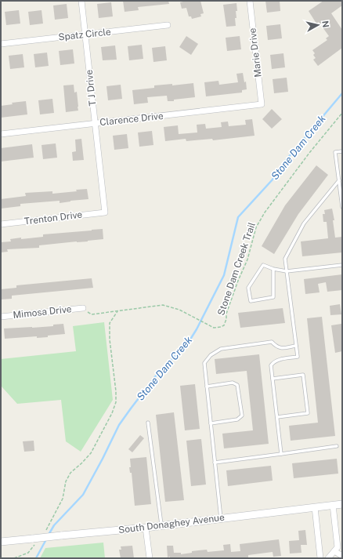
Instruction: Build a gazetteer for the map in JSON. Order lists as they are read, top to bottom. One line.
{"streets":{"street":["Spatz Circle","Marie Drive","T J Drive","Clarence Drive","Trenton Drive","Mimosa Drive","South Donaghey Avenue"],"path":["Stone Dam Creek Trail"]},"crossings":[["Spatz Circle","T J Drive"],["Marie Drive","Clarence Drive"],["T J Drive","Clarence Drive"],["T J Drive","Trenton Drive"],["Stone Dam Creek Trail","Mimosa Drive"]],"water":["Stone Dam Creek"],"north":"right"}
